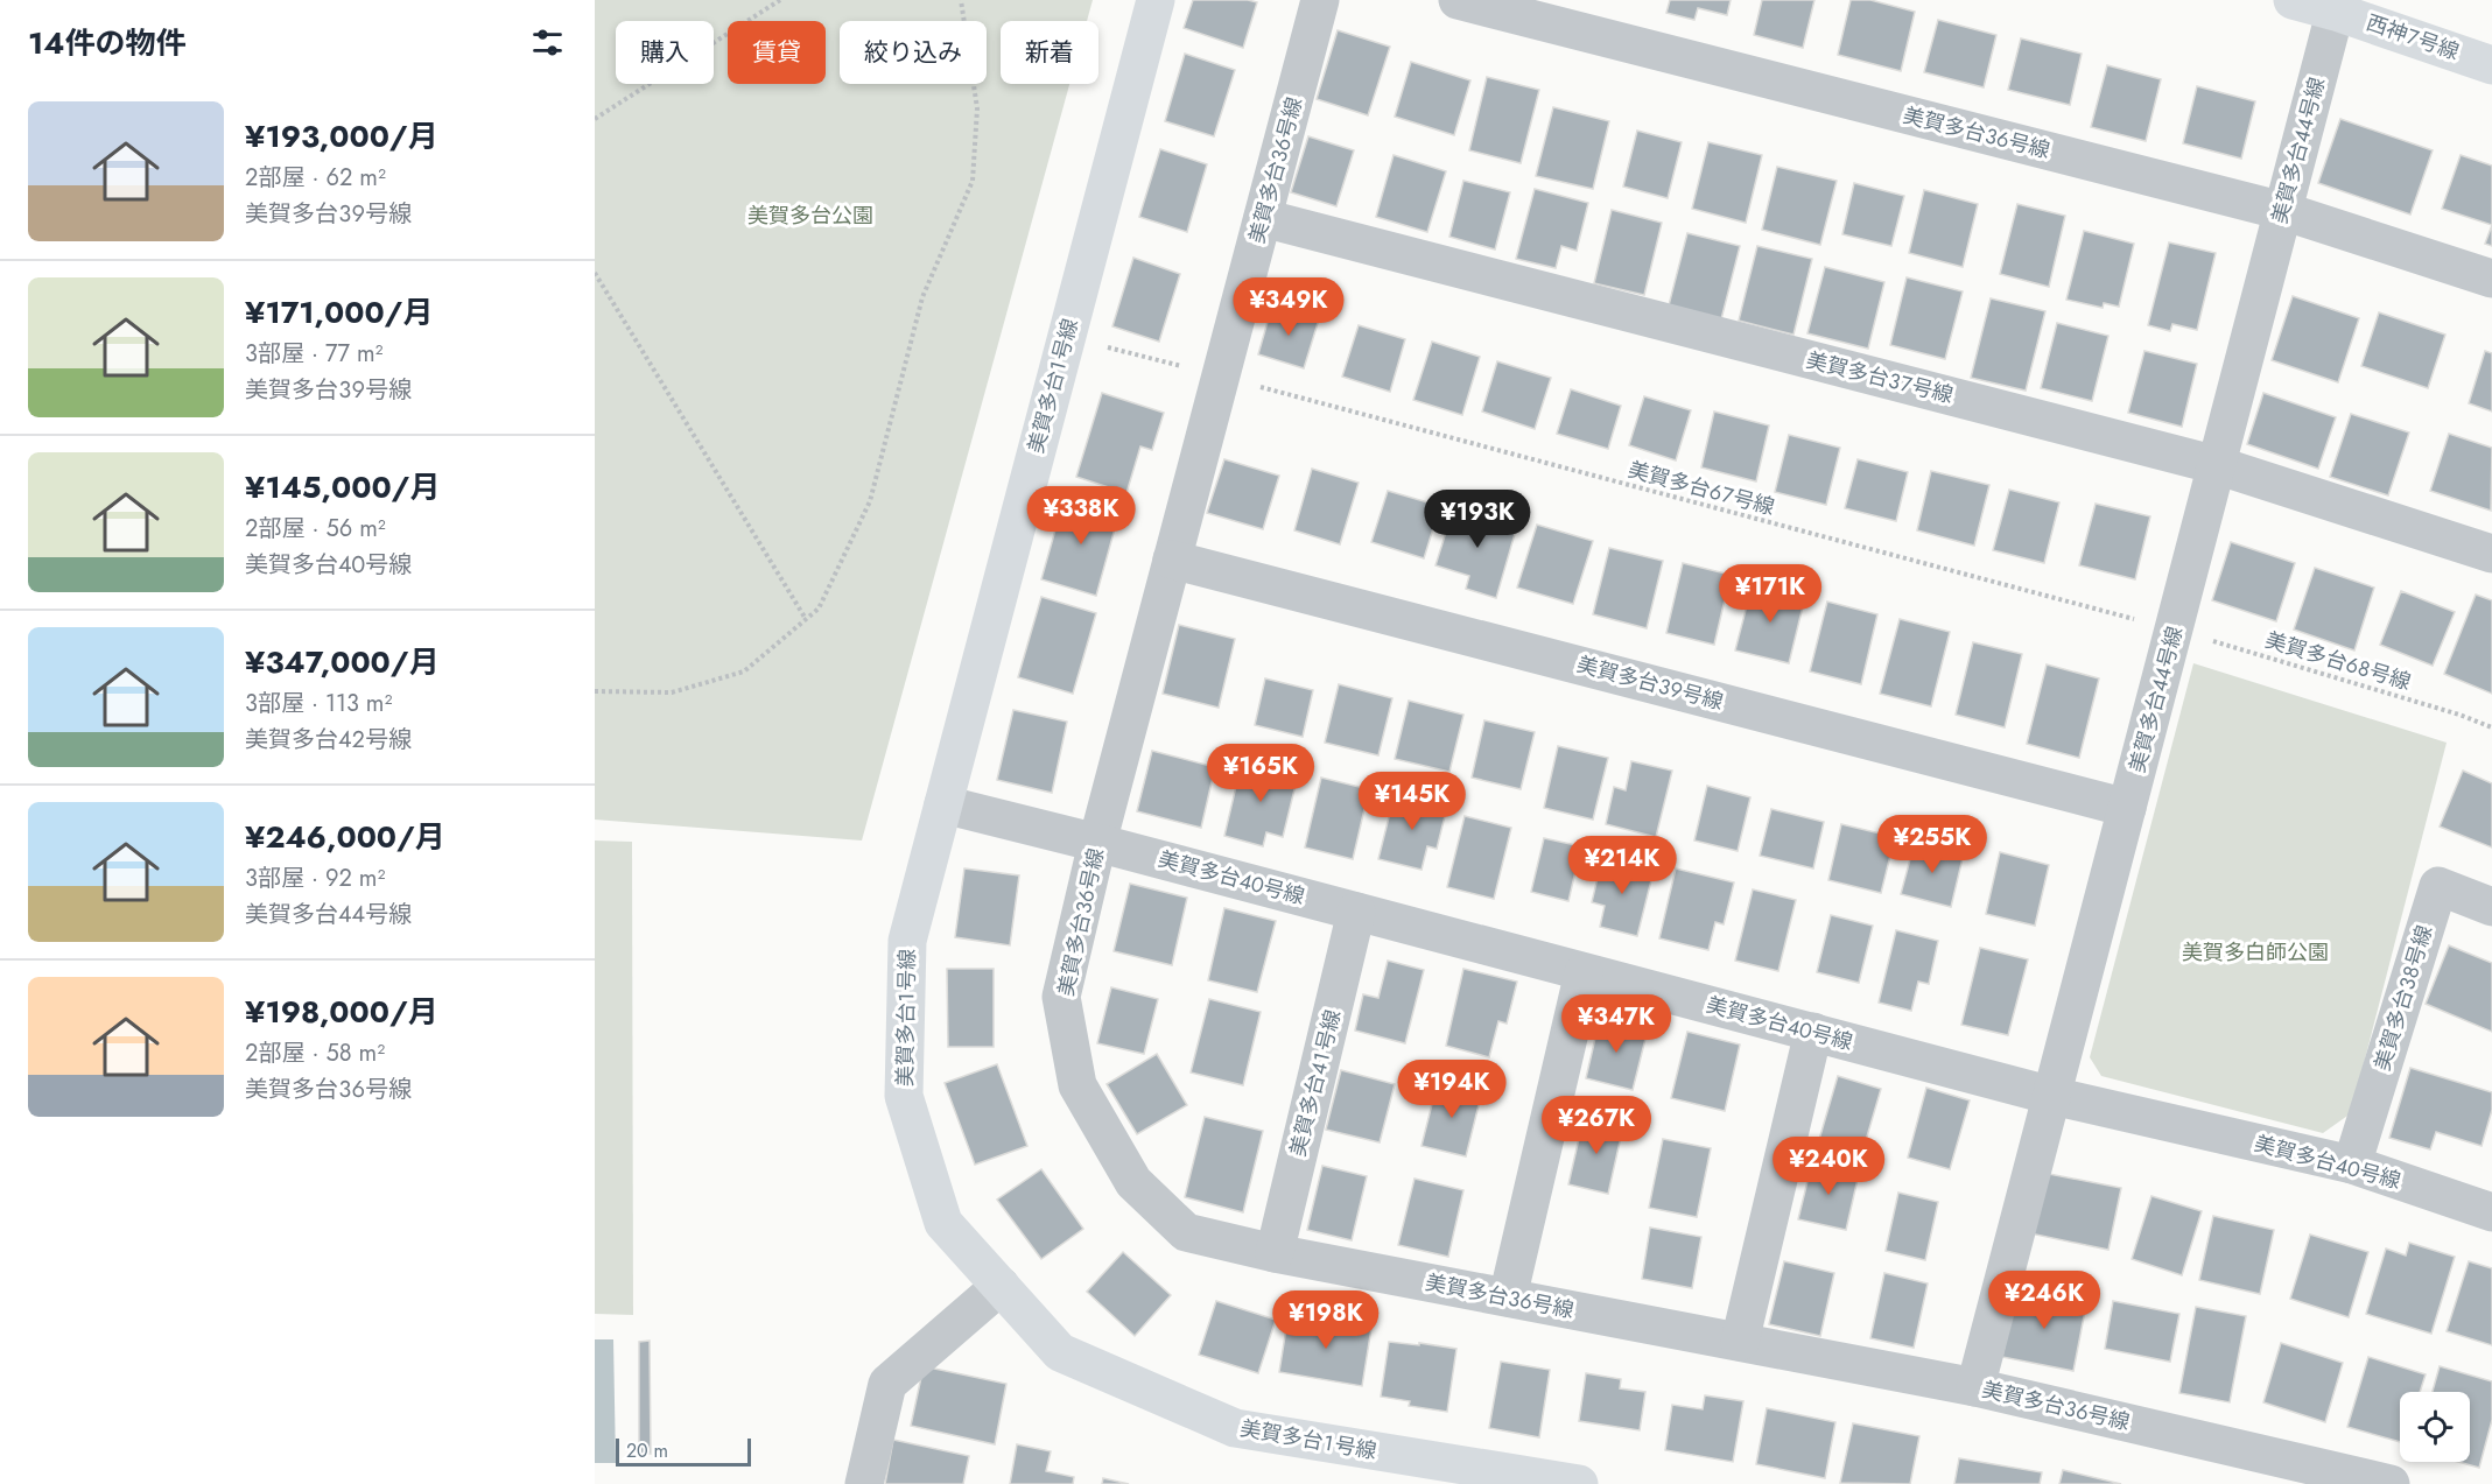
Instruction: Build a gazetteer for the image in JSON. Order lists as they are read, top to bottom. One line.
{"streets":{"street":["西神７号線","美賀多台３６号線","美賀多台４４号線","美賀多台３７号線","美賀多台１号線","美賀多台３９号線","美賀多台４０号線","美賀多台３８号線","美賀多台４１号線"],"path":["美賀多台６７号線","美賀多台６８号線"]},"crossings":[["西神７号線","美賀多台４４号線"],["美賀多台３６号線","美賀多台４４号線"],["美賀多台３６号線","美賀多台３７号線"],["美賀多台３６号線","美賀多台６７号線"],["美賀多台３６号線","美賀多台３９号線"],["美賀多台３６号線","美賀多台４０号線"],["美賀多台３６号線","美賀多台４１号線"],["美賀多台４４号線","美賀多台３７号線"],["美賀多台４４号線","美賀多台６７号線"],["美賀多台４４号線","美賀多台６８号線"],["美賀多台４４号線","美賀多台３９号線"],["美賀多台４４号線","美賀多台４０号線"],["美賀多台１号線","美賀多台６７号線"],["美賀多台１号線","美賀多台４０号線"],["美賀多台６７号線","美賀多台６８号線"],["美賀多台４０号線","美賀多台３８号線"],["美賀多台４０号線","美賀多台４１号線"]],"parks":["美賀多台公園","美賀多白師公園"],"scale_bar":"20 m","page":{"heading":"14件の物件","chip":["購入","賃貸","絞り込み","新着"],"list":[{"name":"¥193,000/月","note":"2部屋 · 62 m² · 美賀多台３９号線"},{"name":"¥171,000/月","note":"3部屋 · 77 m² · 美賀多台３９号線"},{"name":"¥145,000/月","note":"2部屋 · 56 m² · 美賀多台４０号線"},{"name":"¥347,000/月","note":"3部屋 · 113 m² · 美賀多台４２号線"},{"name":"¥246,000/月","note":"3部屋 · 92 m² · 美賀多台４４号線"},{"name":"¥198,000/月","note":"2部屋 · 58 m² · 美賀多台３６号線"}],"price":["¥349K","¥338K","¥193K","¥171K","¥165K","¥145K","¥255K","¥214K","¥347K","¥194K","¥267K","¥240K","¥246K","¥198K"],"scale":"20 m"}}
